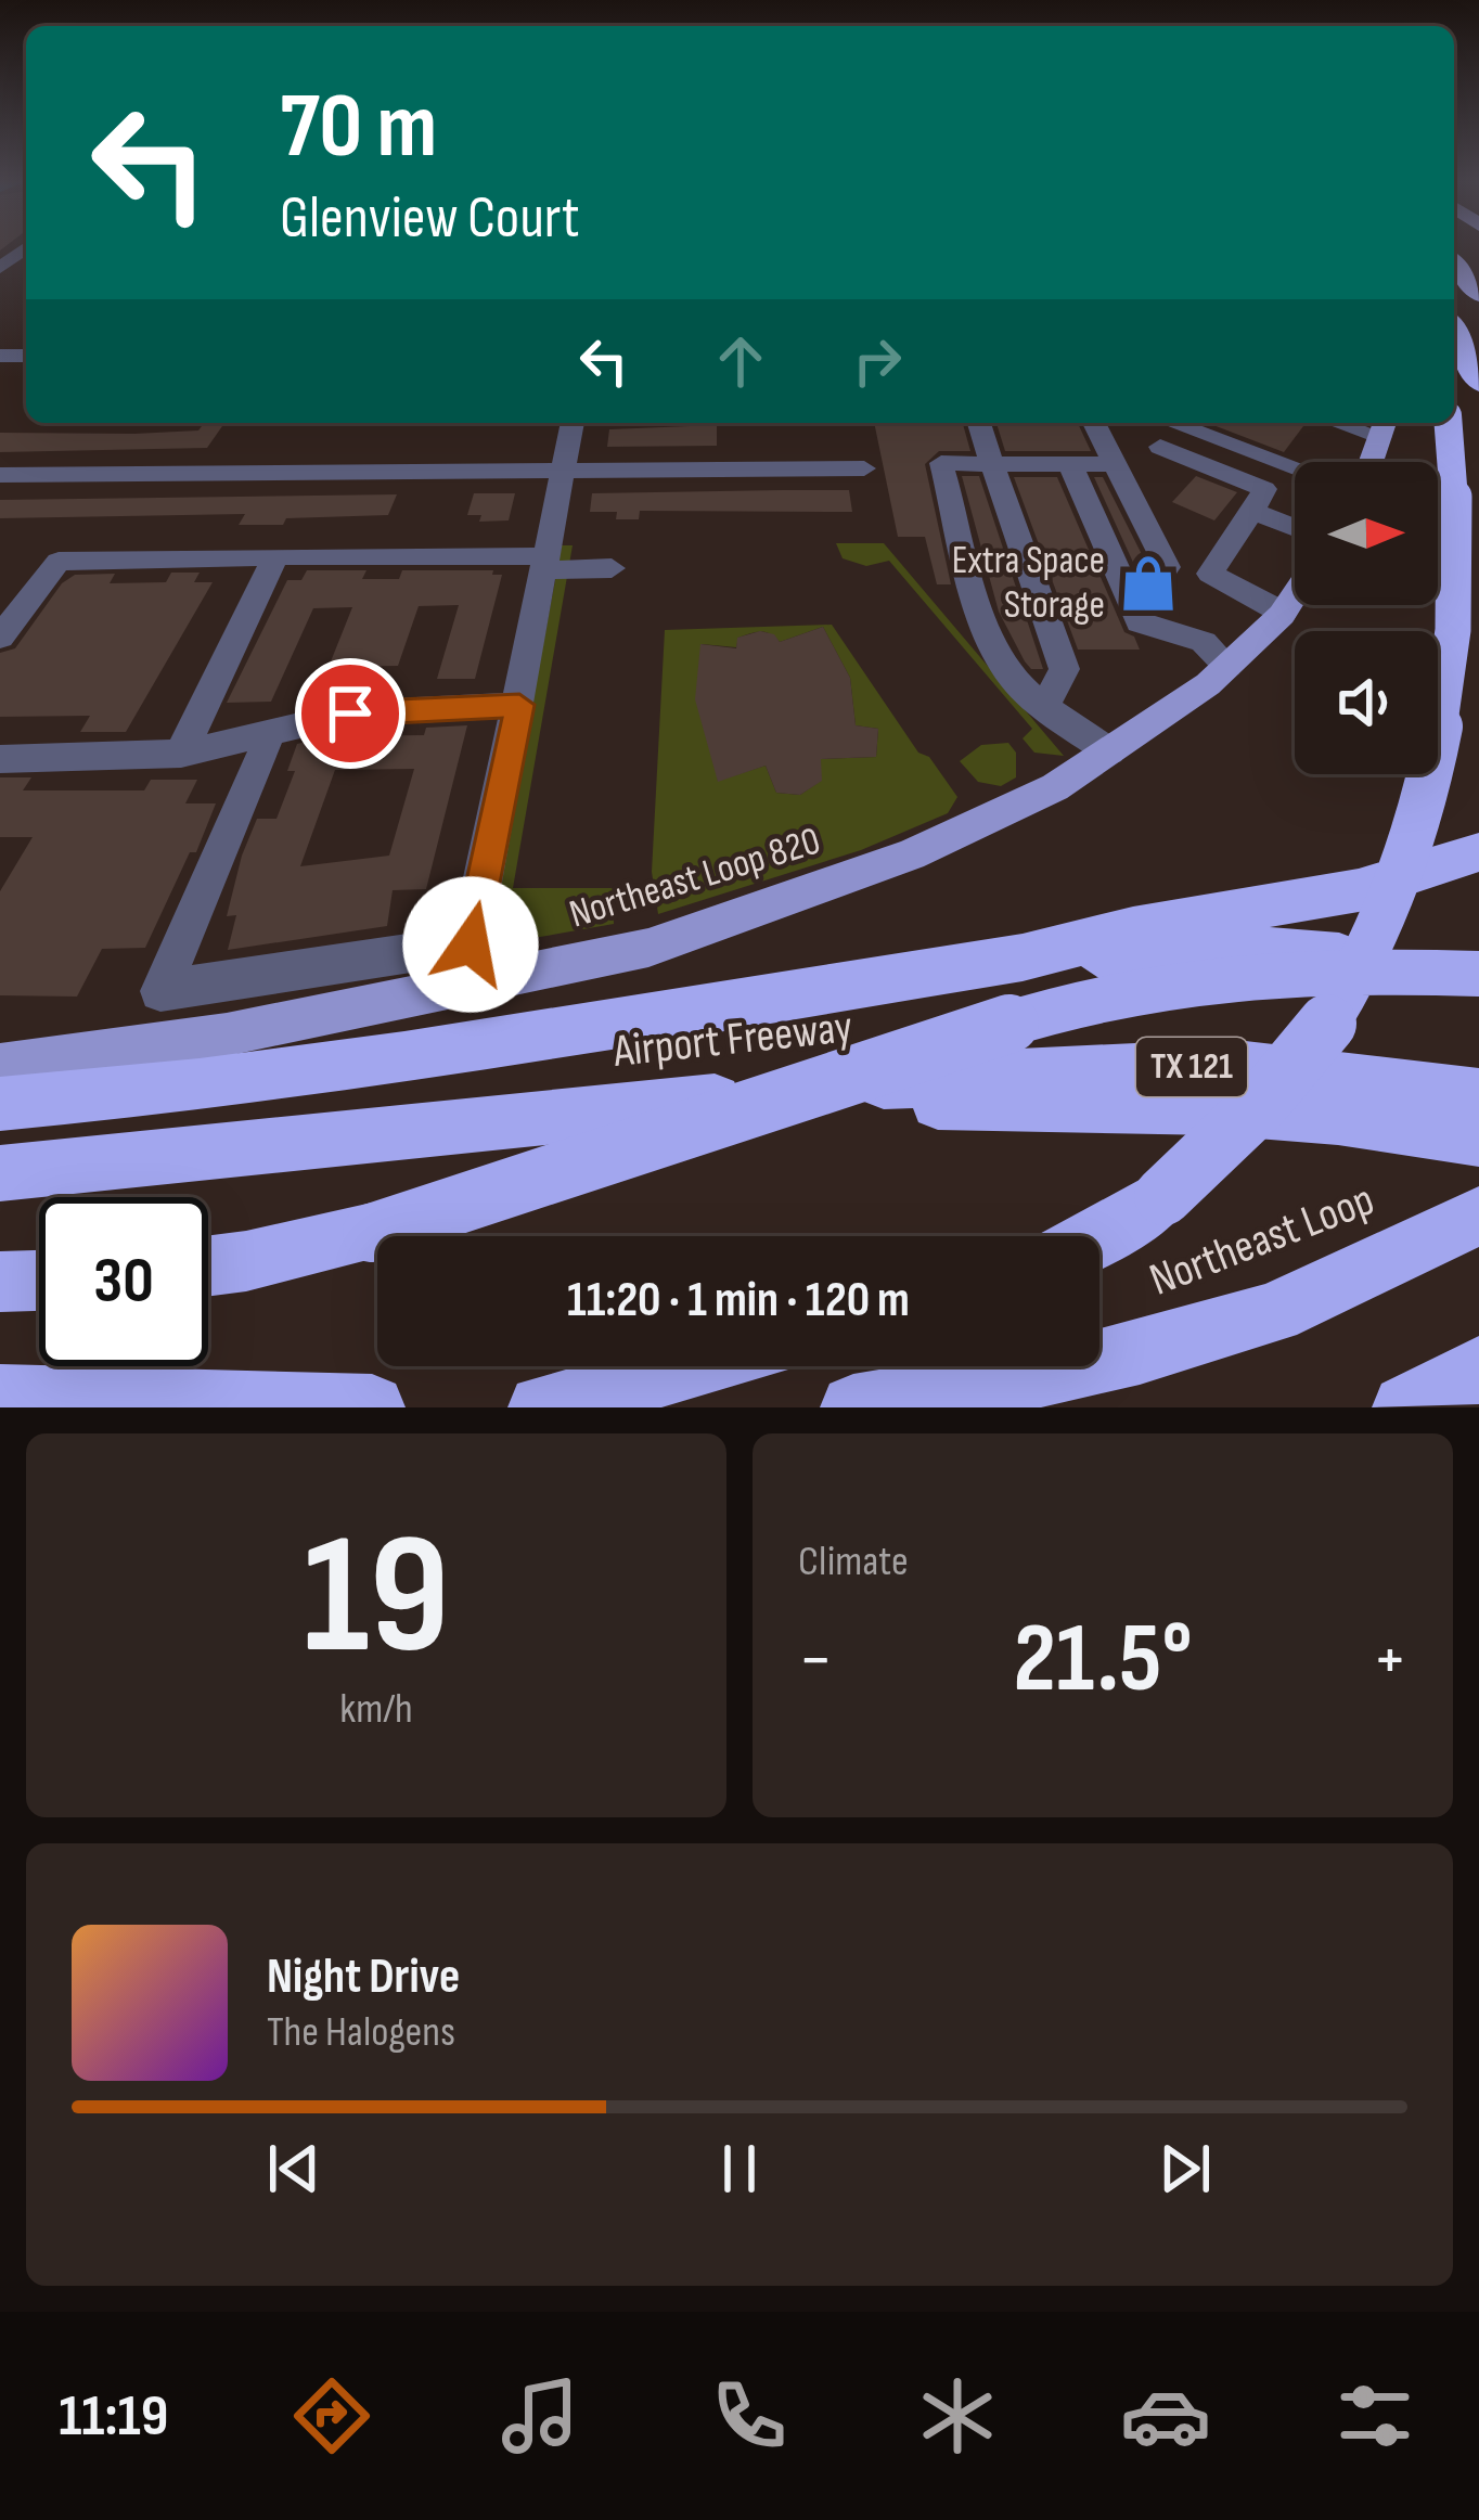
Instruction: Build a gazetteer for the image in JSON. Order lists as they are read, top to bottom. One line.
{"streets":{"highway":["Airport Freeway","TX 121","Northeast Loop"],"main road":["Northeast Loop 820"]},"places":{"shop":["Extra Space Storage"]},"north":"right","page":{"turn":["70 m","Glenview Court"],"limit":"30","trip":"11:20 · 1 min · 120 m","tile":[["19","km/h"],"Climate"],"heat":["−","21.5°","+"],"song":["Night Drive","The Halogens"],"tabs":"11:19"}}
